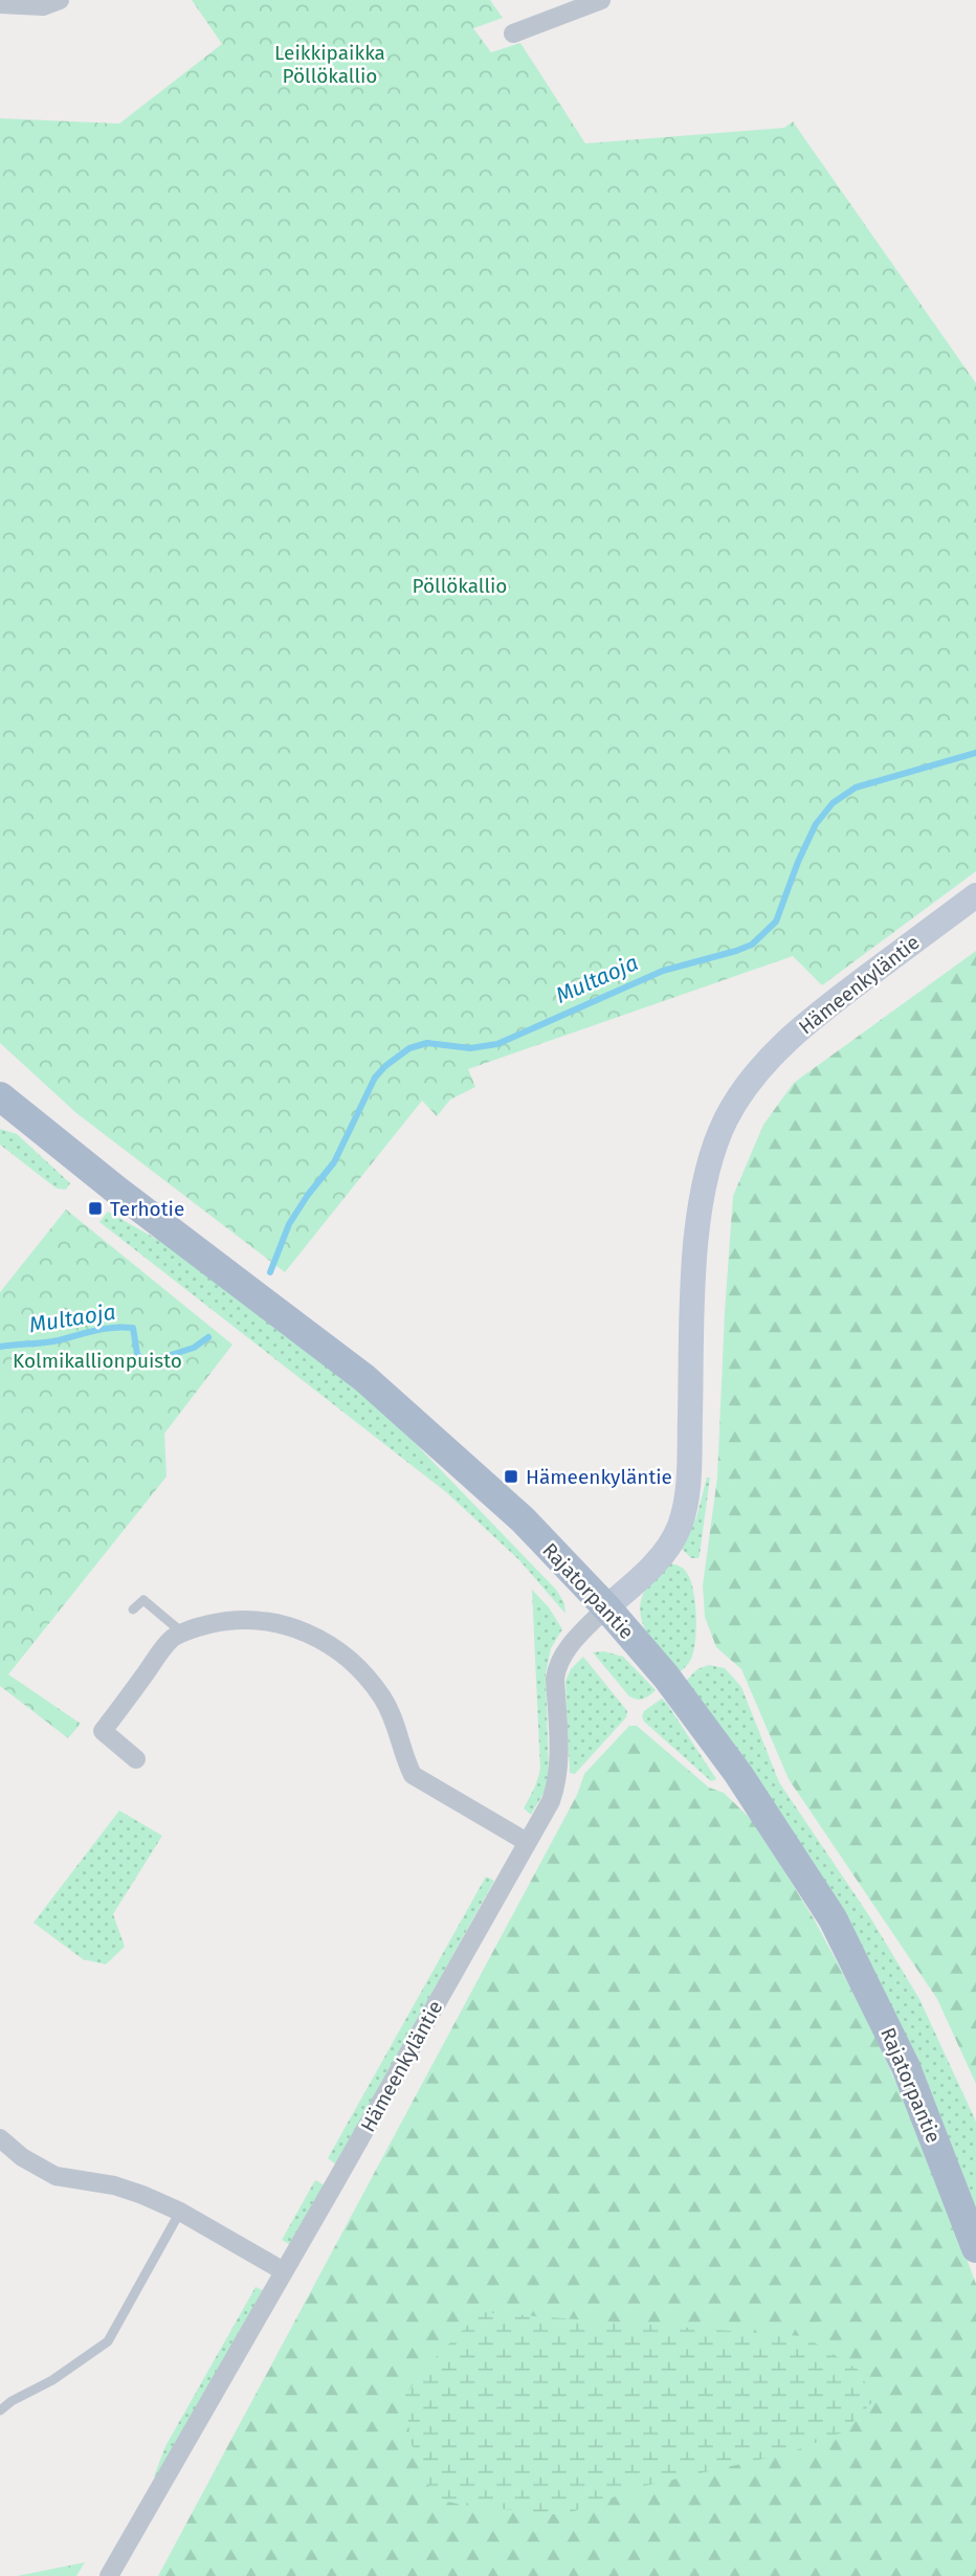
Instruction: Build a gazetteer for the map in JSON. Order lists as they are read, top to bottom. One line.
{"streets":{"main road":["Rajatorpantie"],"street":["Hämeenkyläntie"]},"crossings":[["Hämeenkyläntie","Rajatorpantie"]],"water":["Multaoja"],"parks":["Leikkipaikka Pöllökallio","Pöllökallio","Kolmikallionpuisto"],"places":{"transit":["Terhotie","Hämeenkyläntie"]}}
